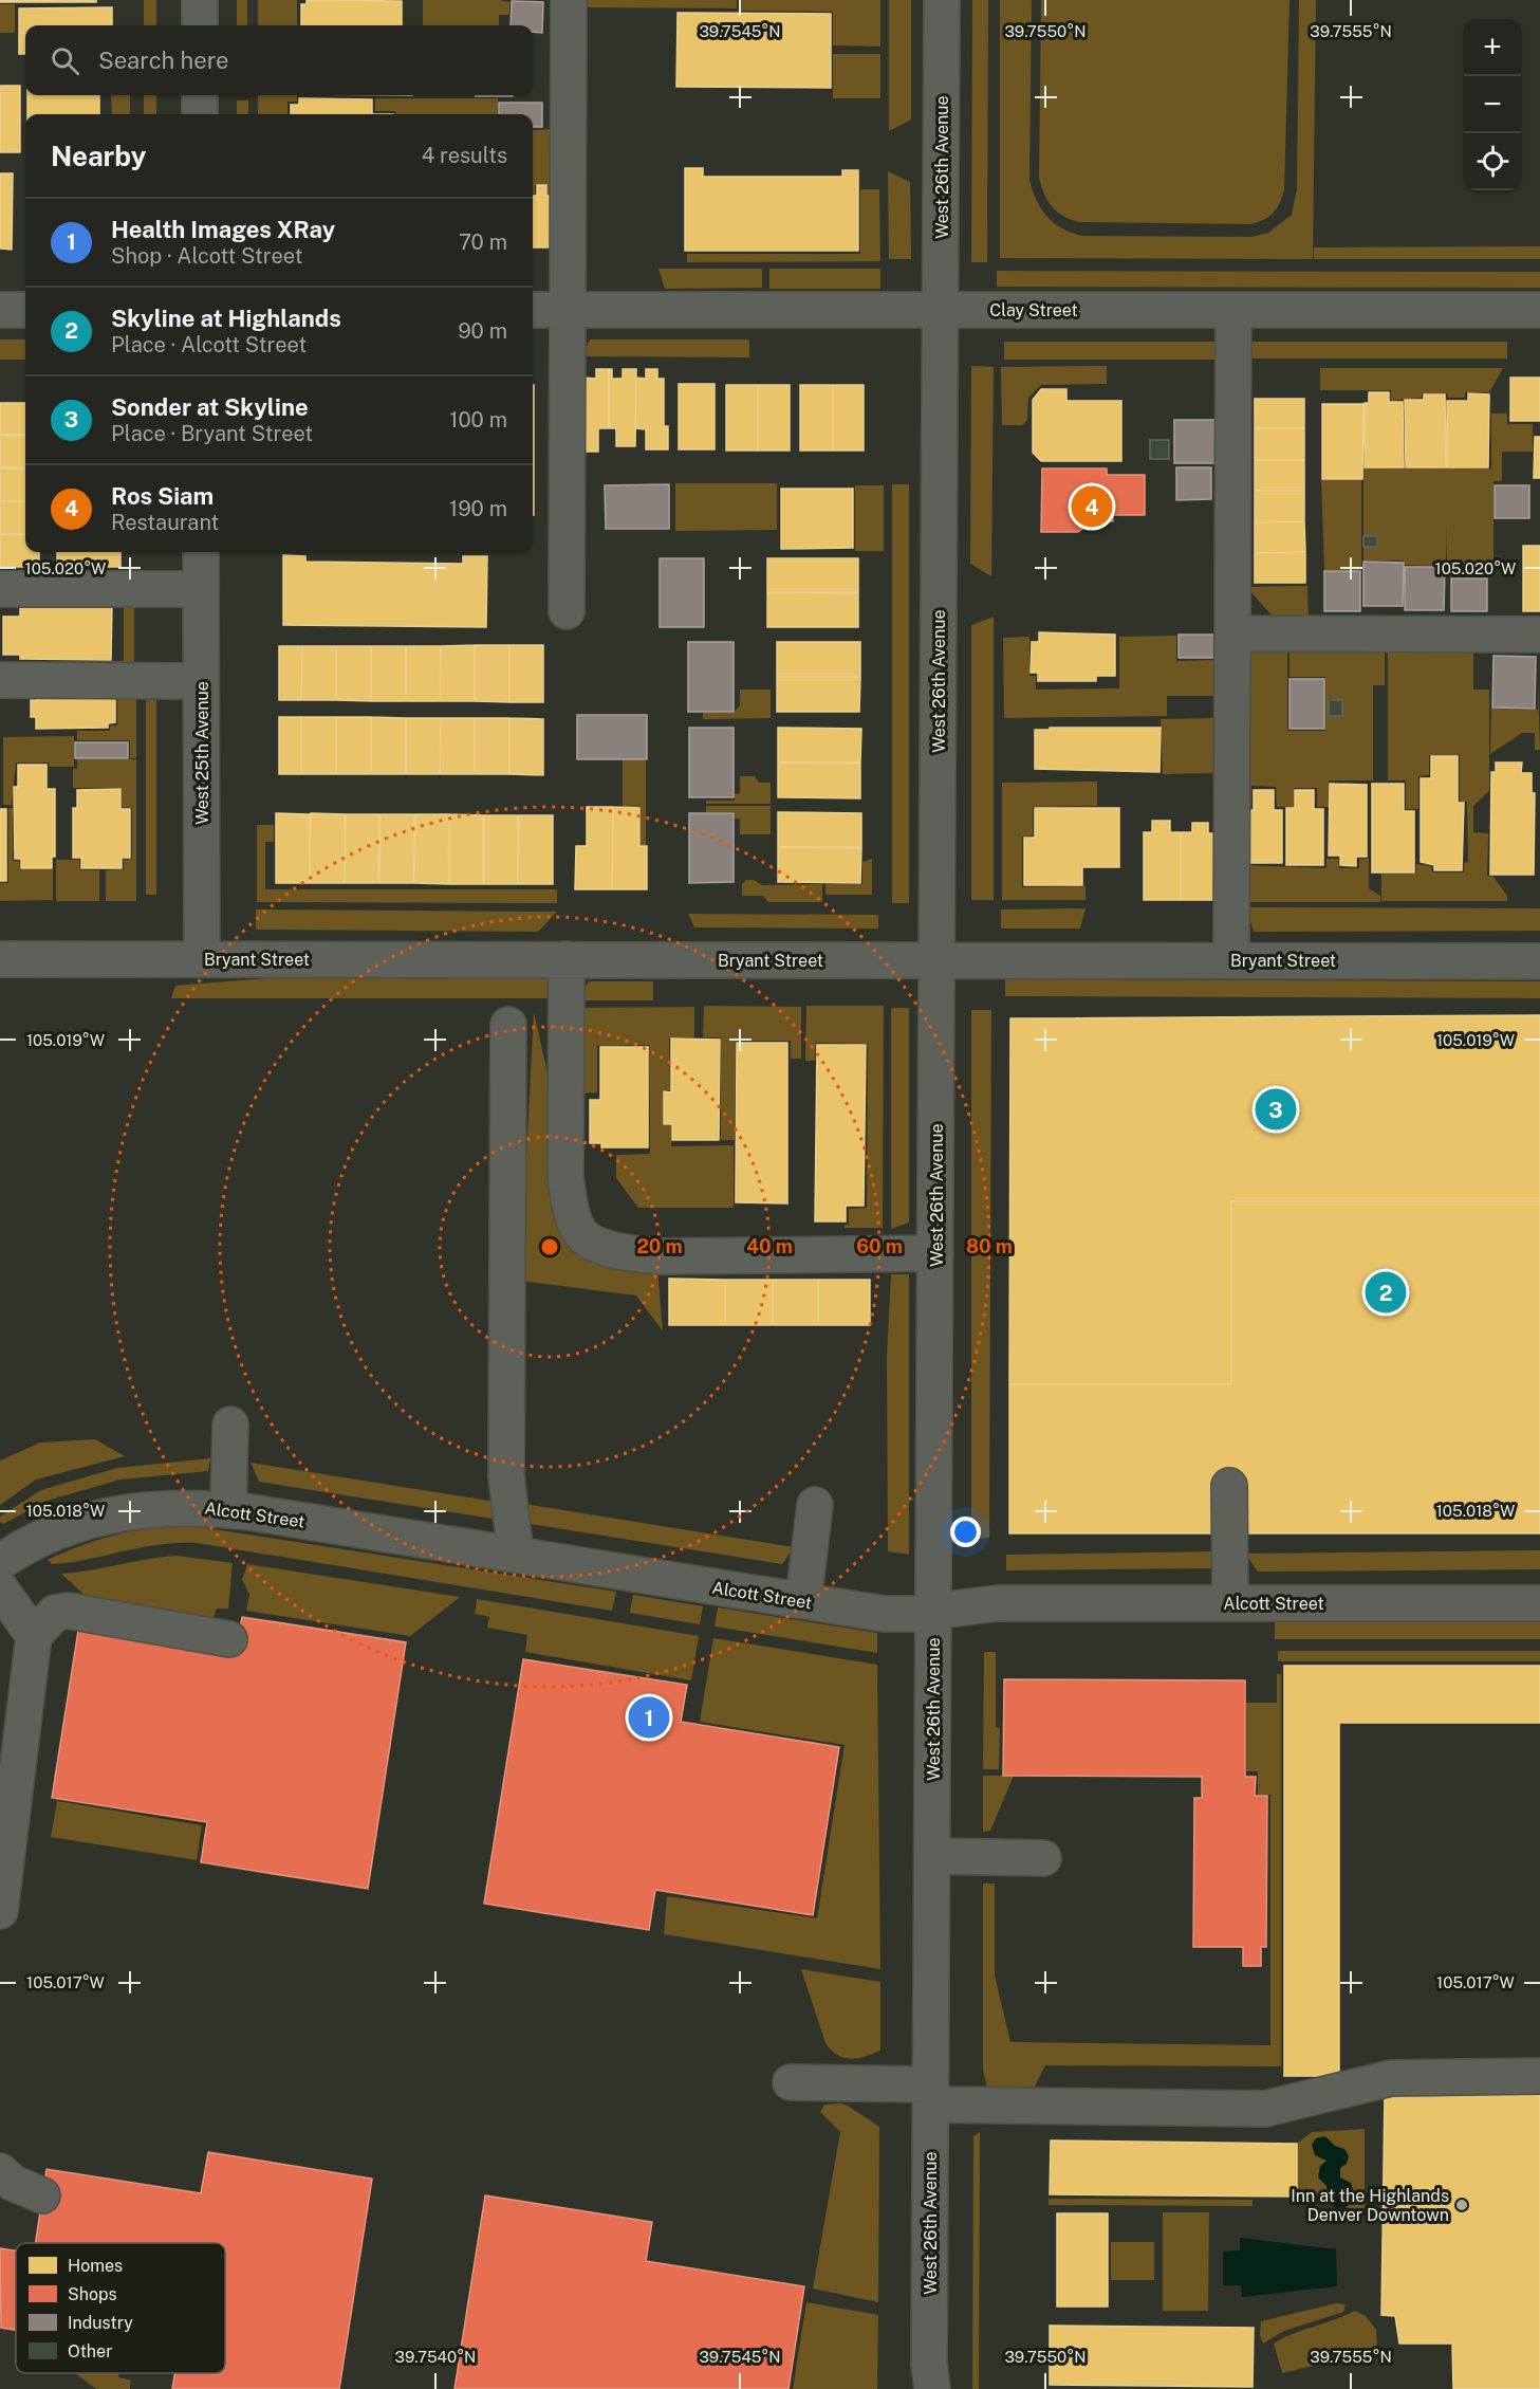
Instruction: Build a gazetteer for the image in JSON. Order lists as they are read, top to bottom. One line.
{"streets":{"street":["West 26th Avenue","Clay Street","West 25th Avenue","Bryant Street","Alcott Street"]},"crossings":[["West 26th Avenue","Clay Street"],["West 26th Avenue","Bryant Street"],["West 26th Avenue","Alcott Street"],["West 25th Avenue","Bryant Street"]],"places":["Inn at the Highlands Denver Downtown"],"legend":["Homes","Shops","Industry","Other"],"page":{"map_buttons":["+","−"],"search":"Search here","heading":["Nearby","4 results"],"list":[{"mark":"1","name":"Health Images XRay","note":"Shop · Alcott Street","value":"70 m"},{"mark":"2","name":"Skyline at Highlands","note":"Place · Alcott Street","value":"90 m"},{"mark":"3","name":"Sonder at Skyline","note":"Place · Bryant Street","value":"100 m"},{"mark":"4","name":"Ros Siam","note":"Restaurant","value":"190 m"}],"pins":["4","3","2","1"]},"coordinates":["39.7545°N","39.7550°N","39.7555°N","105.020°W","105.019°W","105.018°W","105.017°W","39.7540°N"],"rings":["20 m","40 m","60 m","80 m"]}
